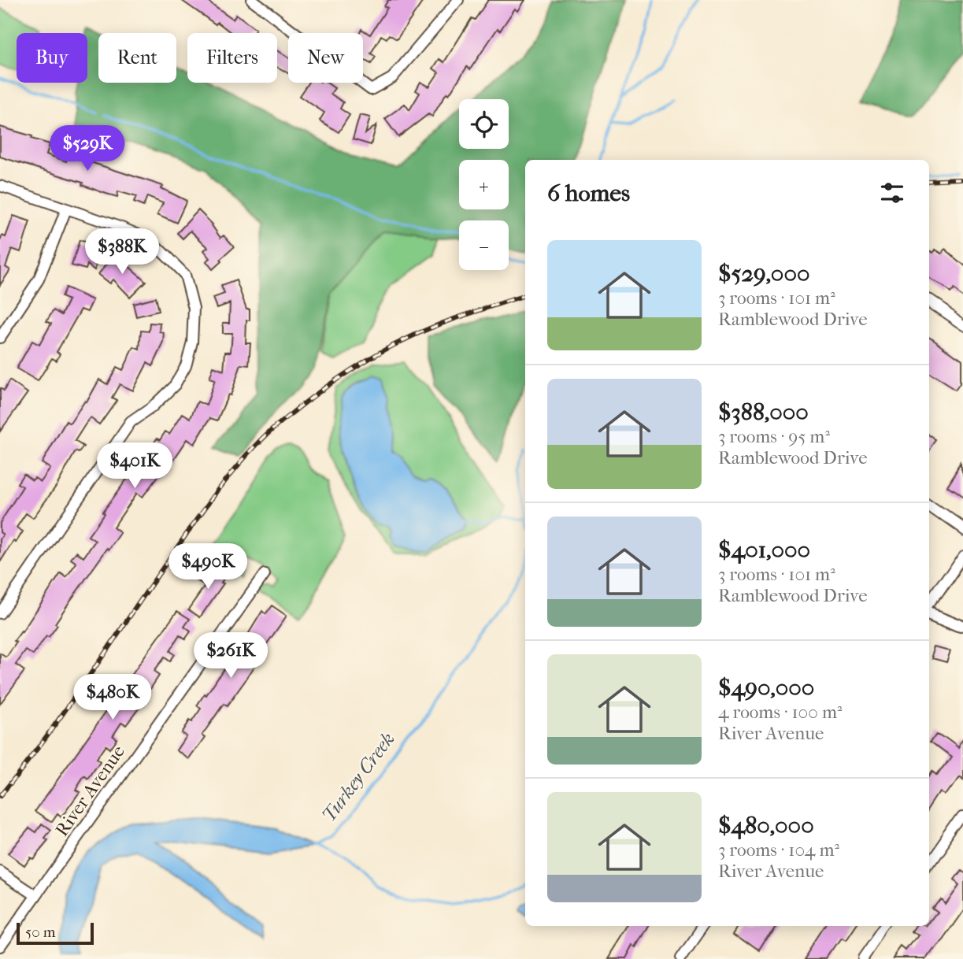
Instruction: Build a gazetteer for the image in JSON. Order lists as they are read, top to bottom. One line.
{"streets":{"street":["River Avenue"]},"water":["Turkey Creek"],"scale_bar":"50 m","page":{"chip":["Buy","Rent","Filters","New"],"map_buttons":["+","−"],"price":["$529K","$388K","$401K","$490K","$261K","$480K"],"heading":"6 homes","list":[{"name":"$529,000","note":"3 rooms · 101 m² · Ramblewood Drive"},{"name":"$388,000","note":"3 rooms · 95 m² · Ramblewood Drive"},{"name":"$401,000","note":"3 rooms · 101 m² · Ramblewood Drive"},{"name":"$490,000","note":"4 rooms · 100 m² · River Avenue"},{"name":"$480,000","note":"3 rooms · 104 m² · River Avenue"}],"scale":"50 m"}}
